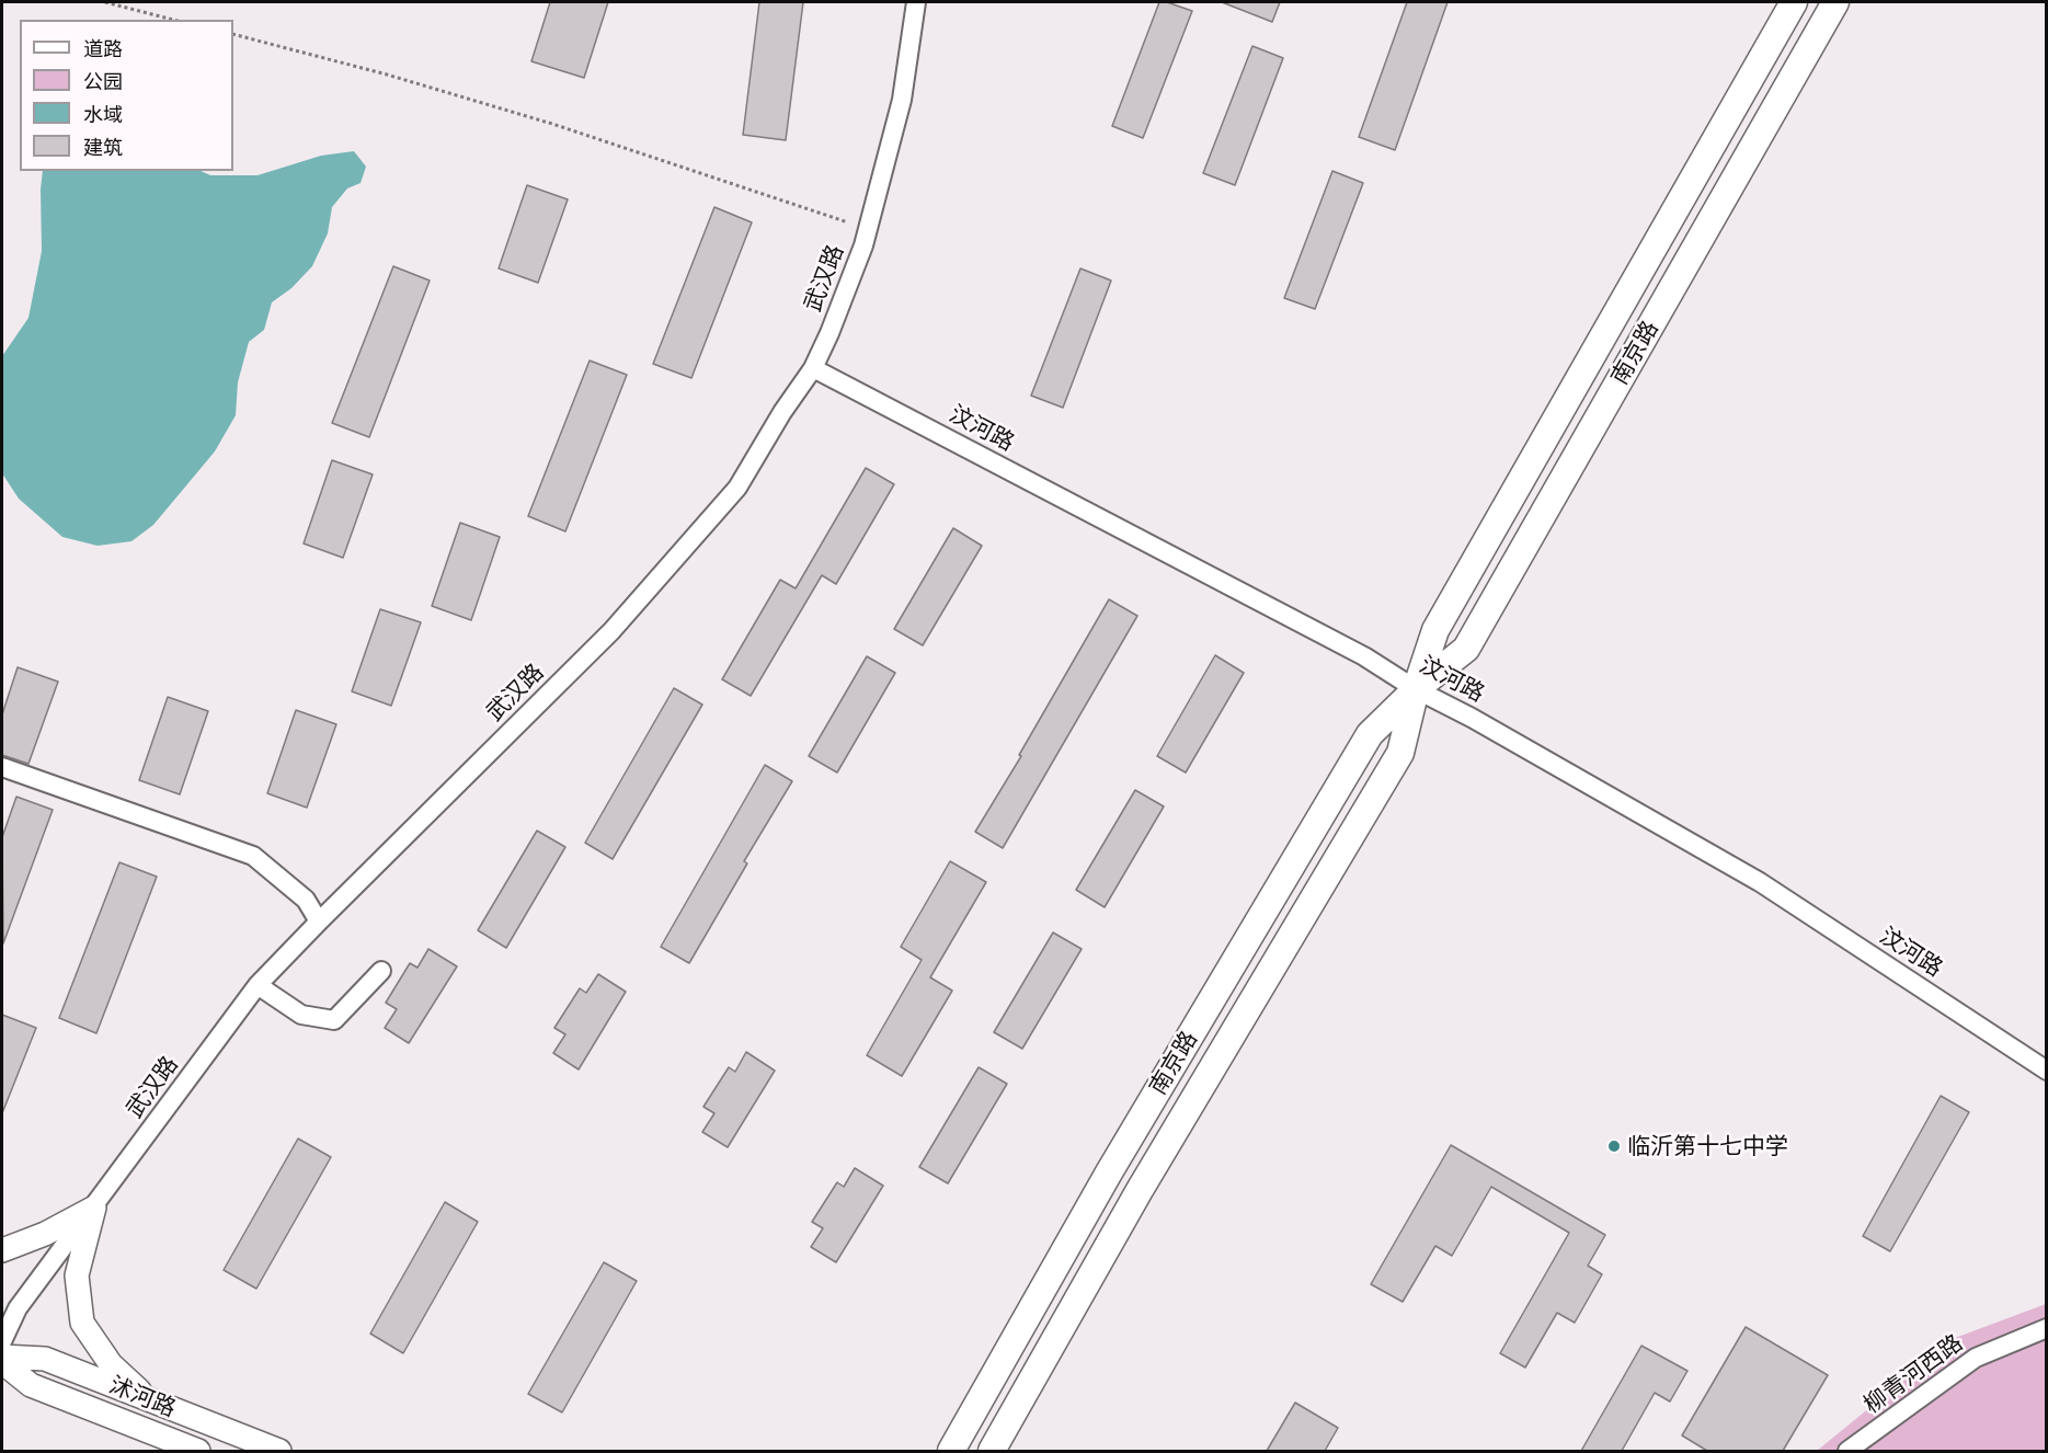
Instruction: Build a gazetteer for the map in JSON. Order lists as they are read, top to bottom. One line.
{"streets":{"highway":["南京路"],"main road":["沭河路"],"street":["武汉路","汶河路","柳青河西路"]},"crossings":[["武汉路","汶河路"],["南京路","汶河路"]],"places":["临沂第十七中学"],"legend":["道路","公园","水域","建筑"]}
